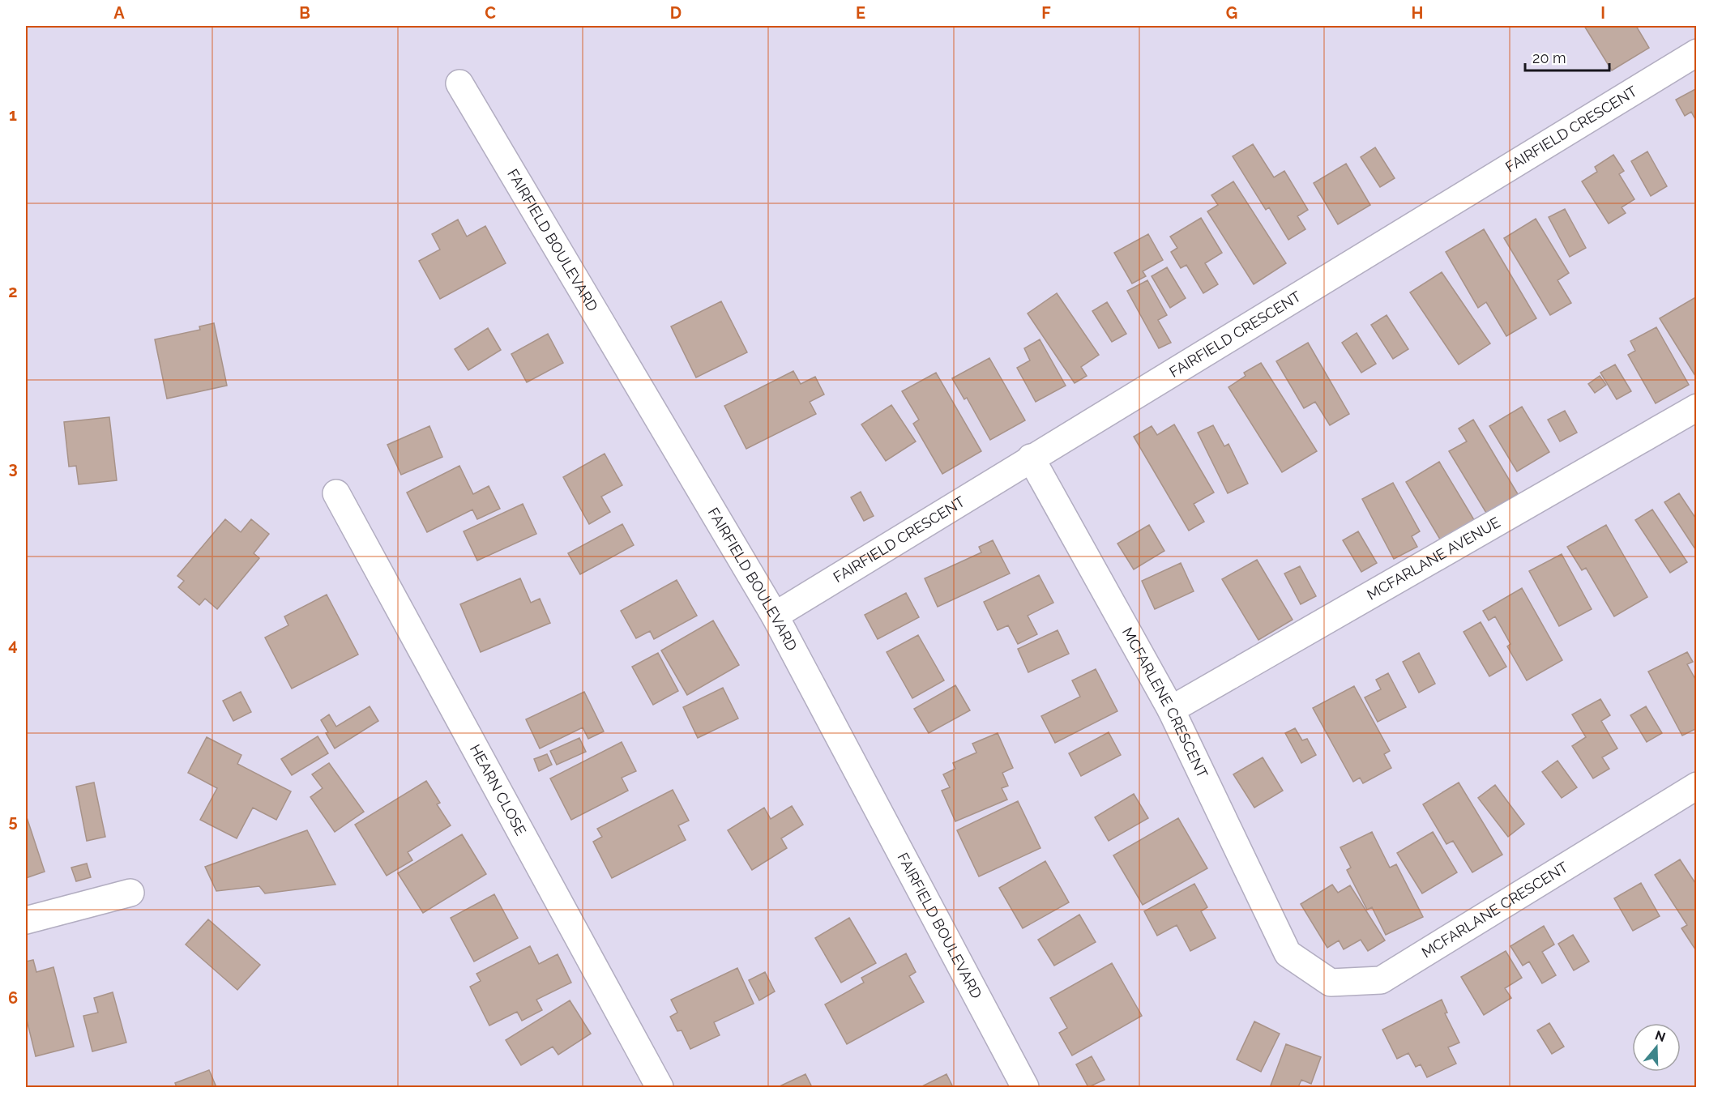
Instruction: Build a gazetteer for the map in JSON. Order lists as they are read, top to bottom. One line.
{"streets":{"street":["FAIRFIELD CRESCENT","FAIRFIELD BOULEVARD","MCFARLANE AVENUE","MCFARLENE CRESCENT","HEARN CLOSE","MCFARLANE CRESCENT"]},"crossings":[["FAIRFIELD CRESCENT","FAIRFIELD BOULEVARD"],["FAIRFIELD CRESCENT","MCFARLENE CRESCENT"],["MCFARLANE AVENUE","MCFARLENE CRESCENT"],["MCFARLENE CRESCENT","MCFARLANE CRESCENT"]],"scale_bar":"20 m","north":"top","grid":{"columns":["A","B","C","D","E","F","G","H","I"],"rows":["1","2","3","4","5","6"]}}
